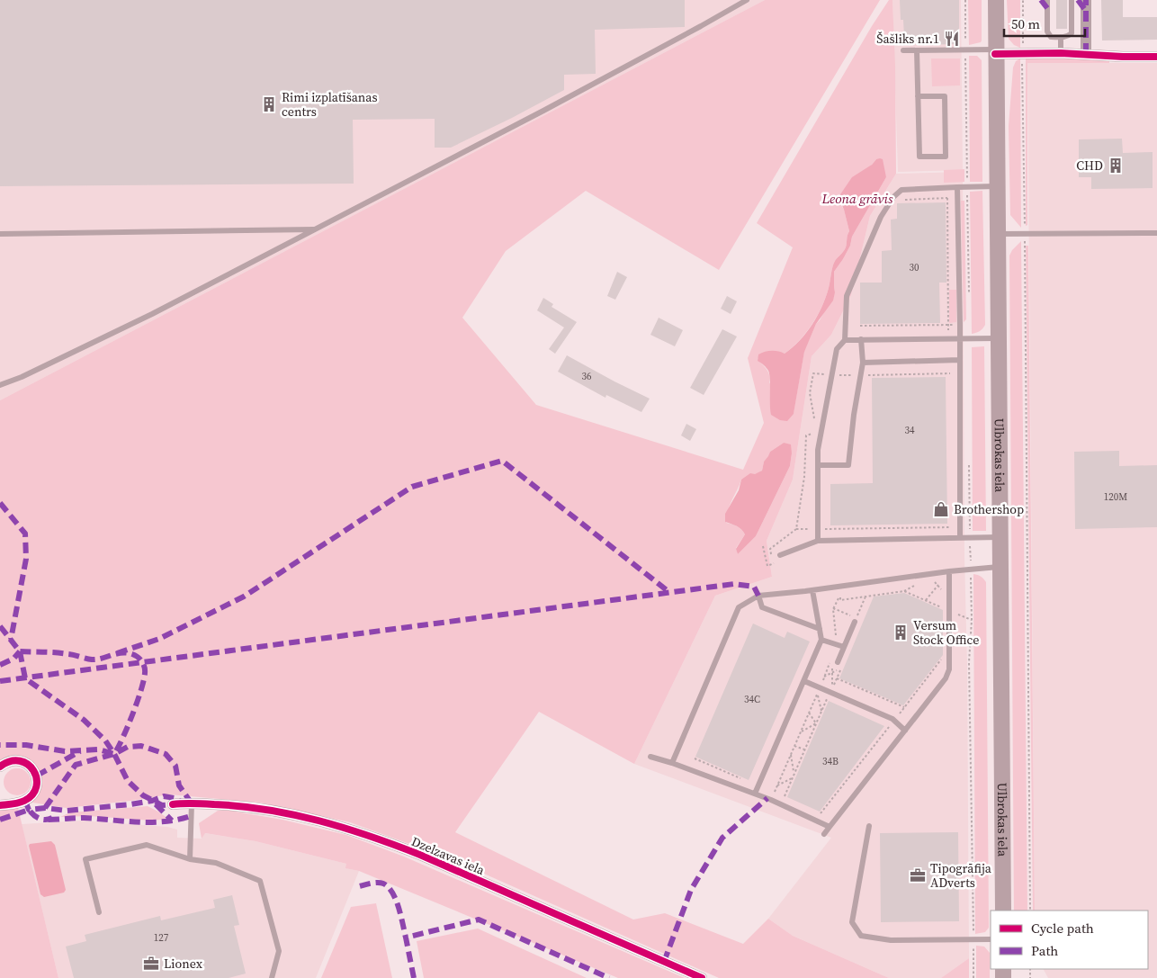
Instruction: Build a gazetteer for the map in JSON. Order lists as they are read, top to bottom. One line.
{"streets":{"main road":["Ulbrokas iela"],"street":["Dzelzavas iela"]},"water":["Leona grāvis"],"places":{"restaurant":["Šašliks nr.1"],"building":["Rimi izplatīšanas centrs","CHD","Versum Stock Office"],"shop":["Brothershop"],"office":["Tipogrāfija ADverts","Lionex"]},"house_numbers":["30","36","34","120M","34C","34B","127"],"legend":["Cycle path","Path"],"scale_bar":"50 m"}
